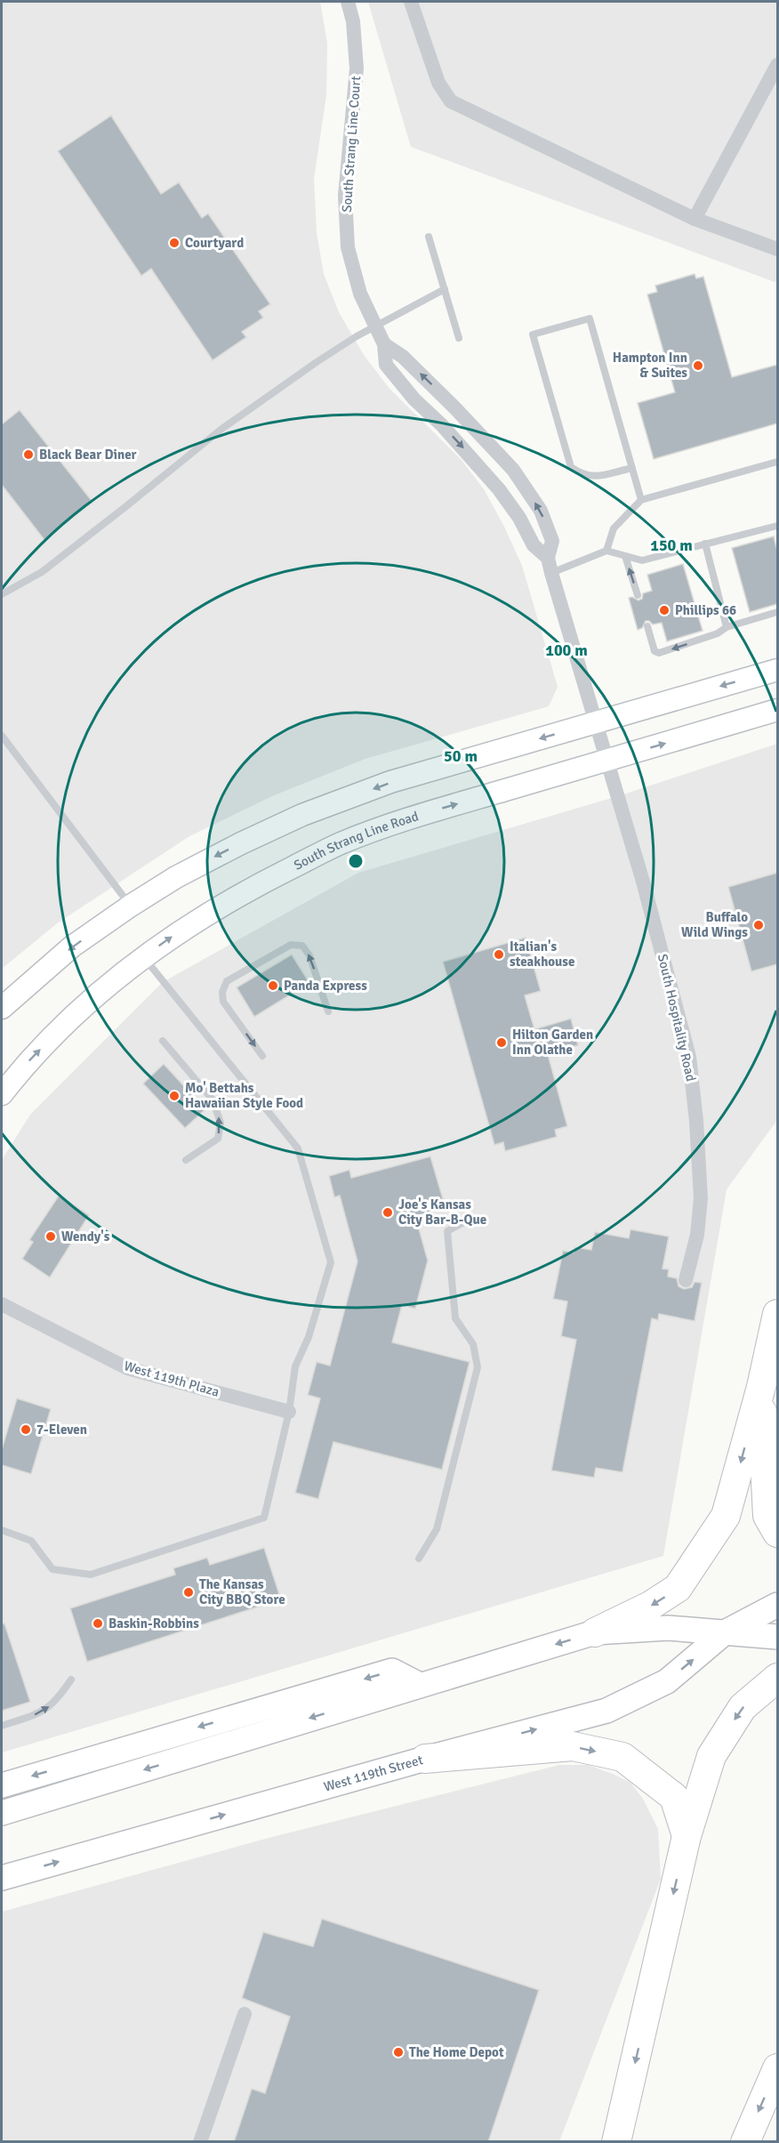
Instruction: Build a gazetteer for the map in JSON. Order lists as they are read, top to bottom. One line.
{"streets":{"main road":["South Strang Line Road","West 119th Street"],"street":["South Strang Line Court","South Hospitality Road","West 119th Plaza"]},"crossings":[["South Strang Line Court","South Strang Line Road"],["South Strang Line Court","South Hospitality Road"],["South Strang Line Road","South Hospitality Road"]],"places":["Courtyard","Hampton Inn & Suites","Black Bear Diner","Phillips 66","Buffalo Wild Wings","Italian's steakhouse","Panda Express","Hilton Garden Inn Olathe","Mo' Bettahs Hawaiian Style Food","Joe's Kansas City Bar-B-Que","Wendy's","7-Eleven","The Kansas City BBQ Store","Baskin-Robbins","The Home Depot"],"rings":["150 m","100 m","50 m"]}
